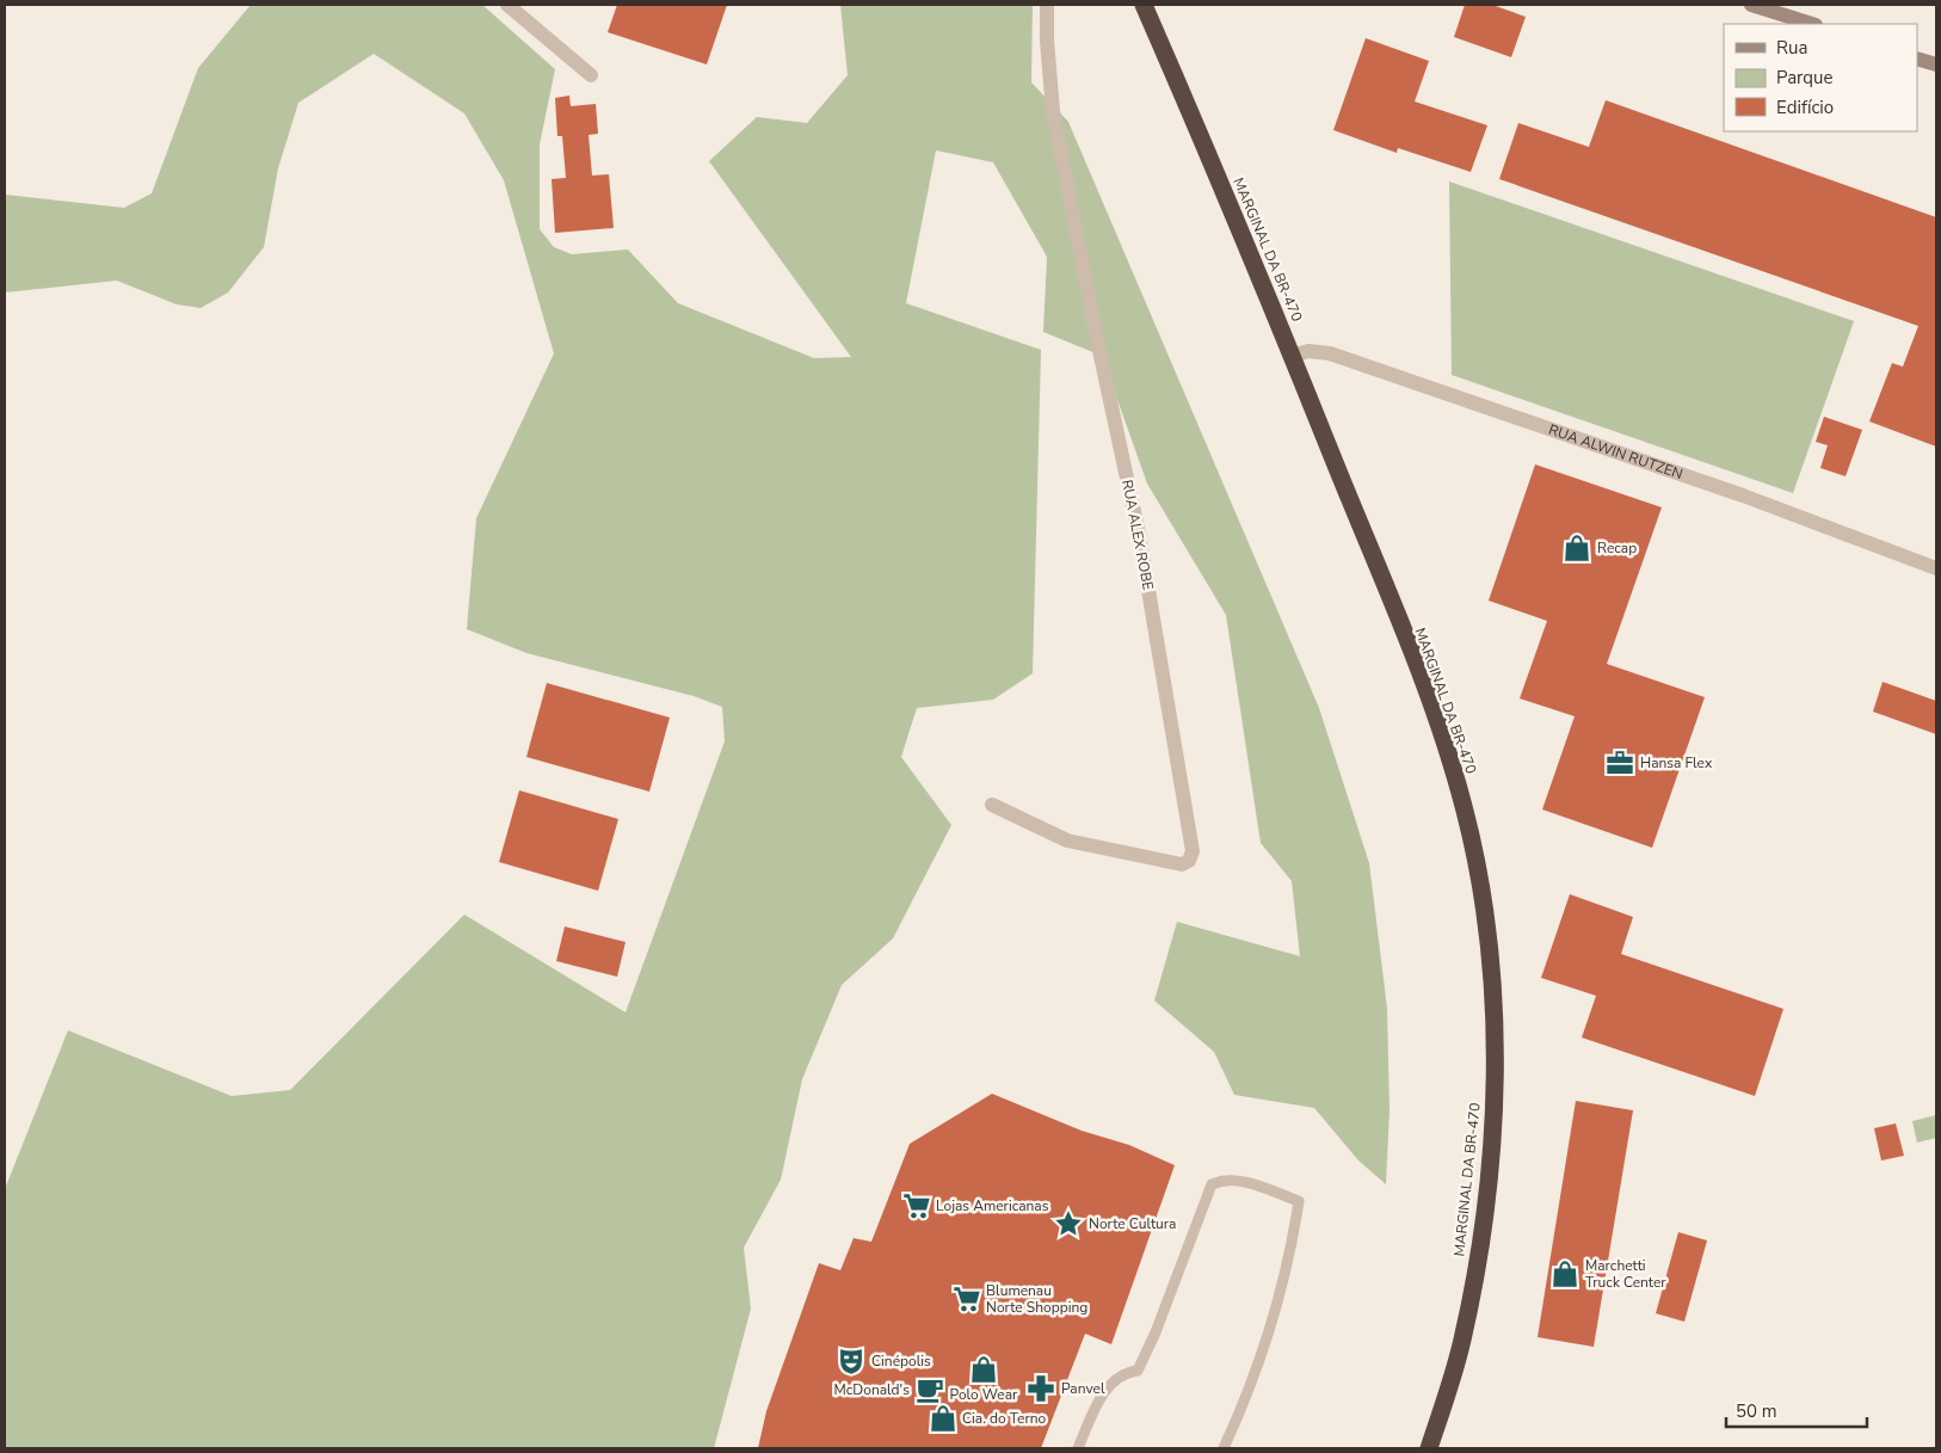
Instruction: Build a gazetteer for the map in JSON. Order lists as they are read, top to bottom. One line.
{"streets":{"highway":["MARGINAL DA BR-470"],"street":["RUA ALWIN RUTZEN","RUA ALEX ROBE"]},"crossings":[["MARGINAL DA BR-470","RUA ALWIN RUTZEN"]],"places":{"shop":["Recap","Marchetti Truck Center","Polo Wear","Cia. do Terno"],"office":["Hansa Flex"],"supermarket":["Lojas Americanas","Blumenau Norte Shopping"],"place":["Norte Cultura"],"theatre":["Cinépolis"],"pharmacy":["Panvel"],"cafe":["McDonald's"]},"legend":["Rua","Parque","Edifício"],"scale_bar":"50 m"}
